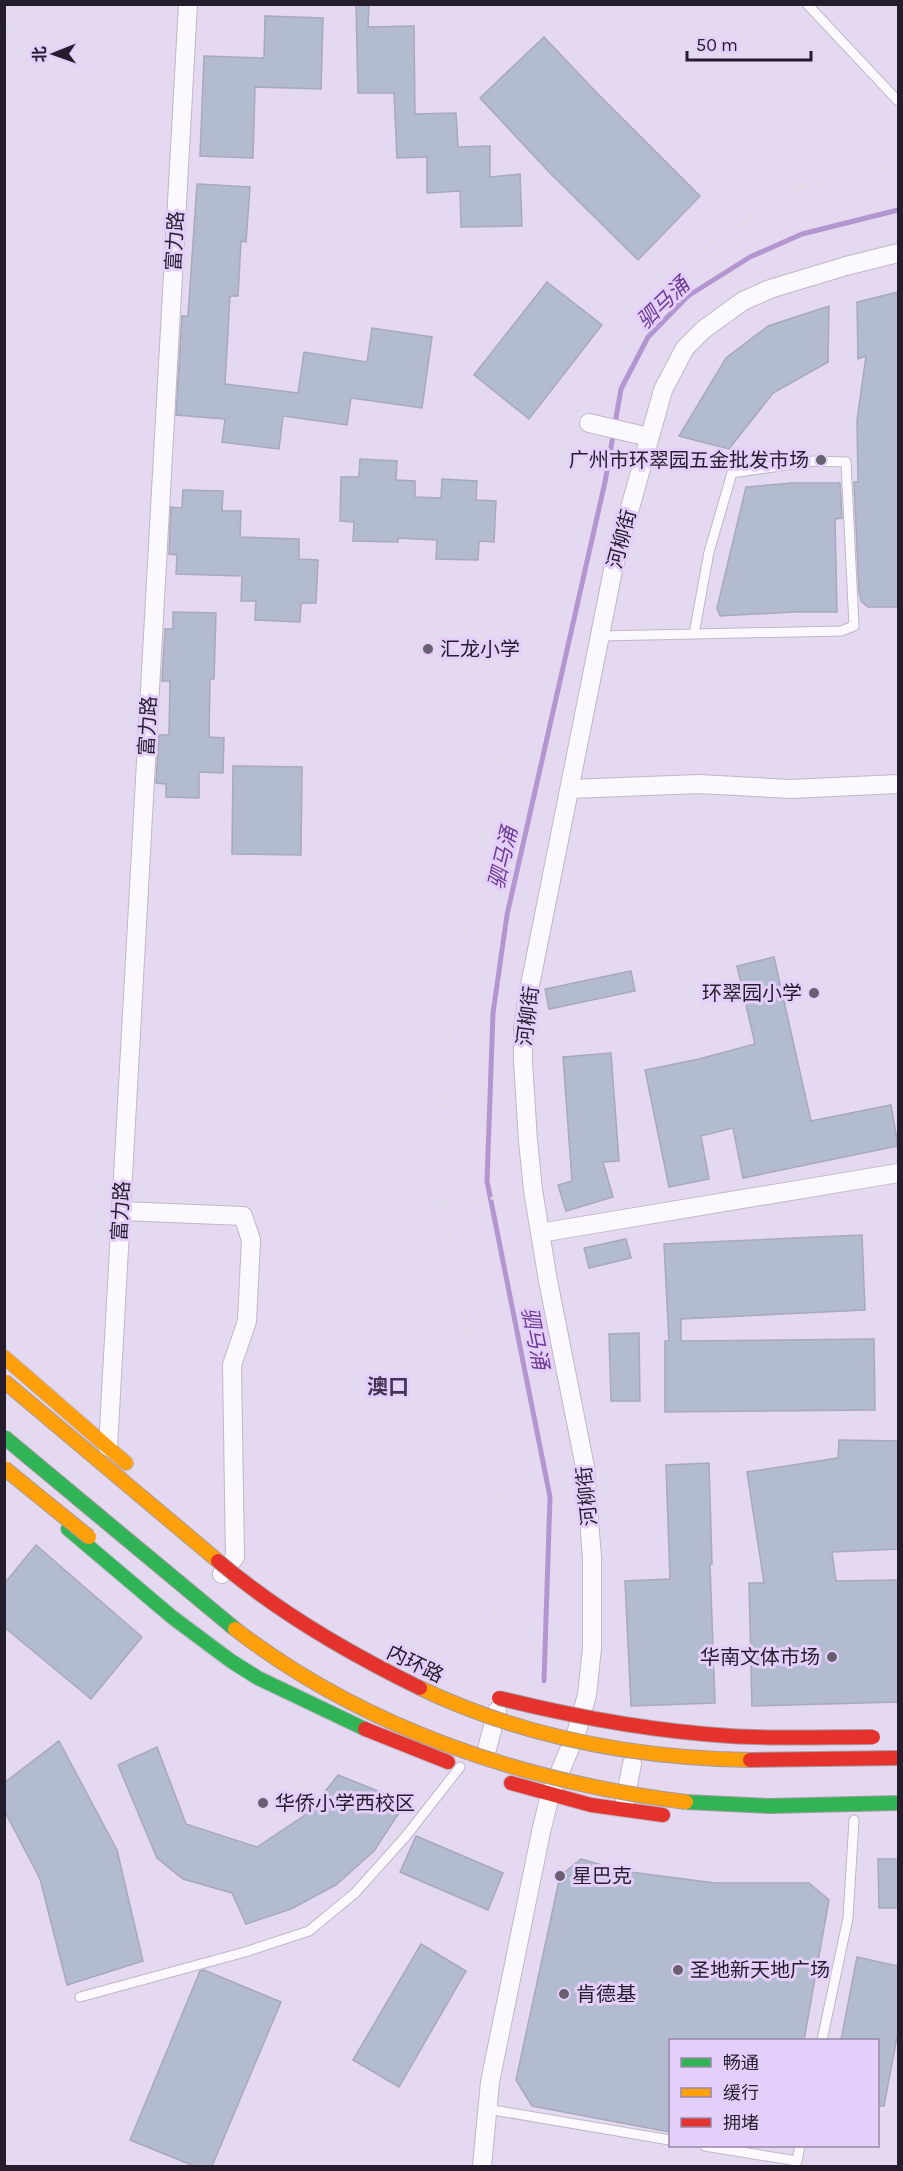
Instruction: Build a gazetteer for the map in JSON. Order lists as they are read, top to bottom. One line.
{"streets":{"main road":["内环路"],"street":["富力路","河柳街"]},"districts":["澳口"],"water":["驷马涌"],"places":["广州市环翠园五金批发市场","汇龙小学","环翠园小学","华南文体市场","华侨小学西校区","星巴克","圣地新天地广场","肯德基"],"legend":["畅通","缓行","拥堵"],"scale_bar":"50 m","north":"left"}
